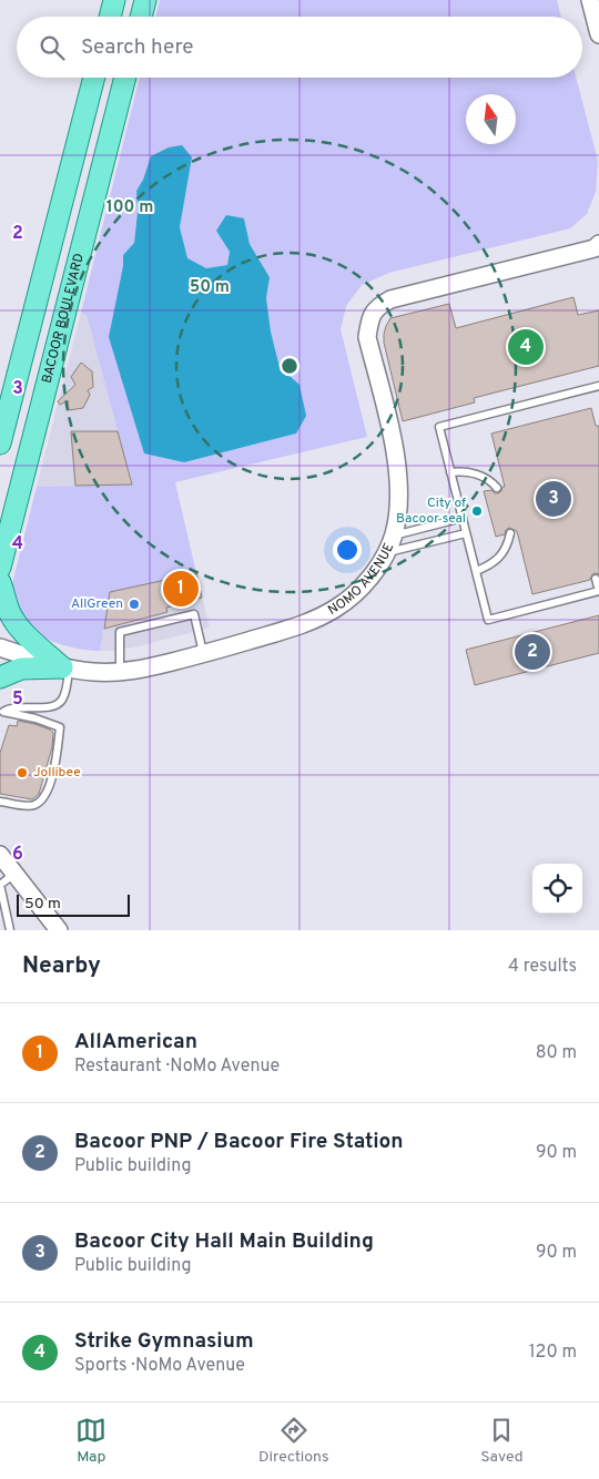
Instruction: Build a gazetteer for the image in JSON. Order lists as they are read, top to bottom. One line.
{"streets":{"main road":["BACOOR BOULEVARD"],"street":["NOMO AVENUE"]},"places":["City of Bacoor seal","AllGreen","Jollibee"],"scale_bar":"50 m","north":"top","page":{"search":"Search here","pins":["4","3","1","2"],"scale":"50 m","heading":["Nearby","4 results"],"list":[{"mark":"1","name":"AllAmerican","note":"Restaurant · NoMo Avenue","value":"80 m"},{"mark":"2","name":"Bacoor PNP / Bacoor Fire Station","note":"Public building","value":"90 m"},{"mark":"3","name":"Bacoor City Hall Main Building","note":"Public building","value":"90 m"},{"mark":"4","name":"Strike Gymnasium","note":"Sports · NoMo Avenue","value":"120 m"}],"nav":["Map","Directions","Saved"]},"grid":{"rows":["2","3","4","5","6"]},"rings":["100 m","50 m"]}
